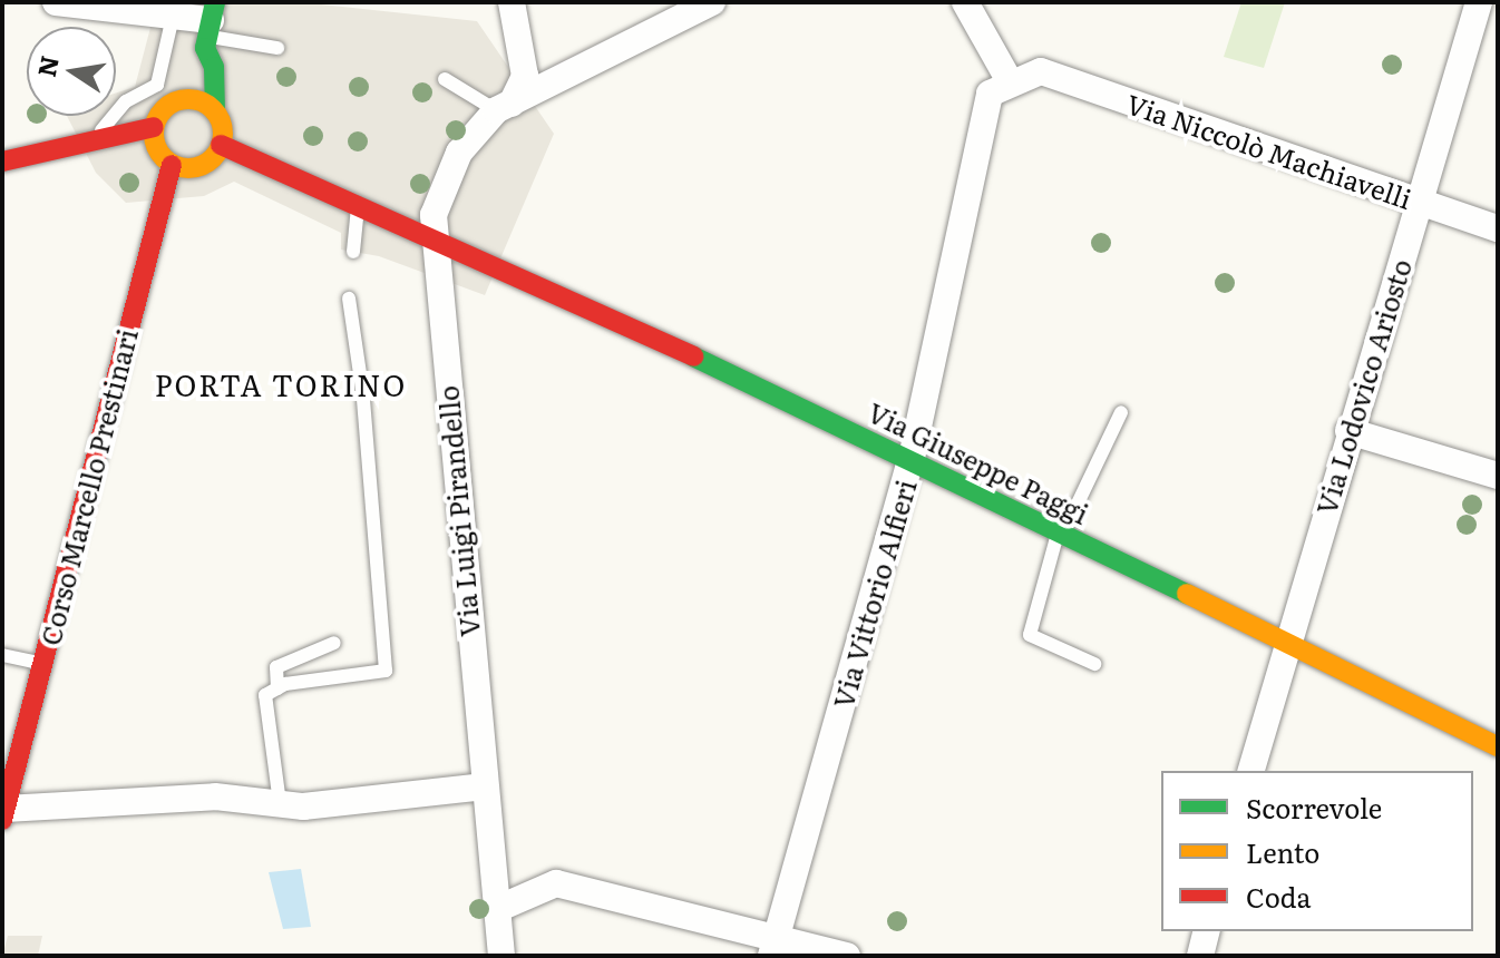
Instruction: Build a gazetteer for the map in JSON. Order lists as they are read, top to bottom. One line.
{"streets":{"main road":["Via Giuseppe Paggi","Corso Marcello Prestinari"],"street":["Via Niccolò Machiavelli","Via Lodovico Ariosto","Via Luigi Pirandello","Via Vittorio Alfieri"]},"crossings":[["Via Niccolò Machiavelli","Via Lodovico Ariosto"],["Via Niccolò Machiavelli","Via Vittorio Alfieri"],["Via Lodovico Ariosto","Via Giuseppe Paggi"],["Via Giuseppe Paggi","Corso Marcello Prestinari"],["Via Giuseppe Paggi","Via Luigi Pirandello"],["Via Giuseppe Paggi","Via Vittorio Alfieri"]],"districts":["PORTA TORINO"],"legend":["Scorrevole","Lento","Coda"],"north":"left"}
